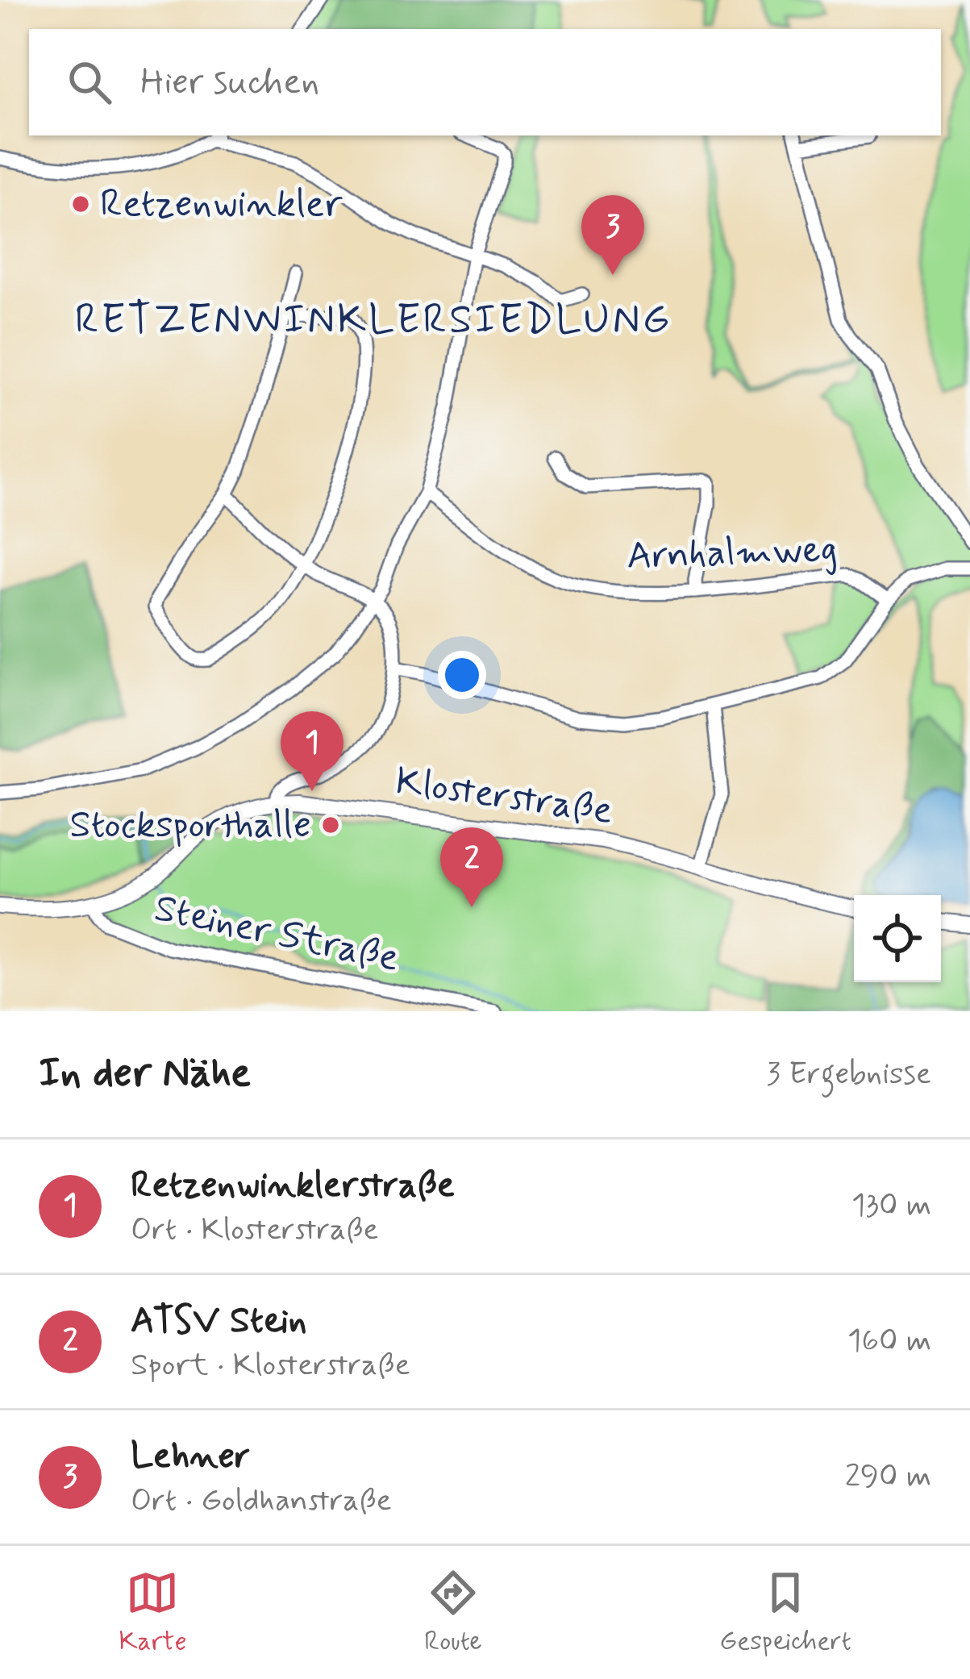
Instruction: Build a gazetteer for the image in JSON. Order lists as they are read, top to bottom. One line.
{"streets":{"street":["Arnhalmweg","Klosterstraße","Steiner Straße"]},"crossings":[["Klosterstraße","Steiner Straße"]],"districts":["RETZENWINKLERSIEDLUNG"],"places":["Retzenwinkler","Stocksporthalle"],"page":{"search":"Hier suchen","pins":["3","1","2"],"heading":["In der Nähe","3 Ergebnisse"],"list":[{"mark":"1","name":"Retzenwinklerstraße","note":"Ort · Klosterstraße","value":"130 m"},{"mark":"2","name":"ATSV Stein","note":"Sport · Klosterstraße","value":"160 m"},{"mark":"3","name":"Lehner","note":"Ort · Goldhanstraße","value":"290 m"}],"nav":["Karte","Route","Gespeichert"]}}
